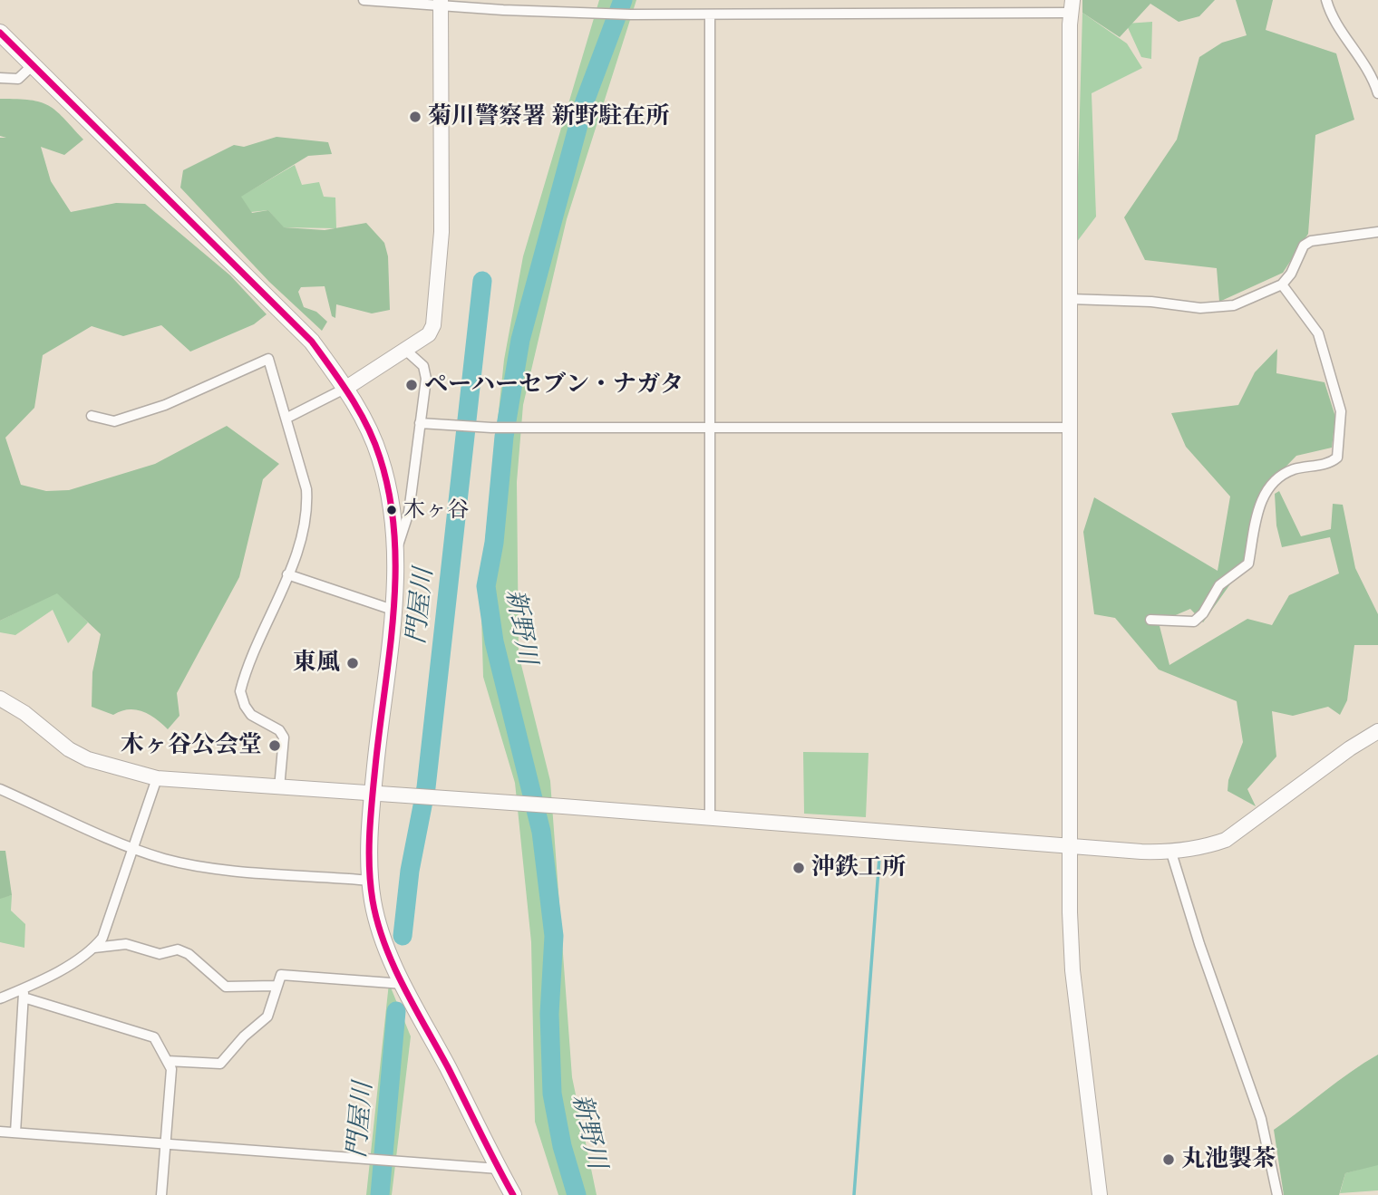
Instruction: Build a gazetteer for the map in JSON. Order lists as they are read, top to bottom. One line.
{"water":["門屋川","新野川"],"places":["菊川警察署 新野駐在所","ペーハーセブン・ナガタ","木ヶ谷","東風","木ヶ谷公会堂","沖鉄工所","丸池製茶"]}
